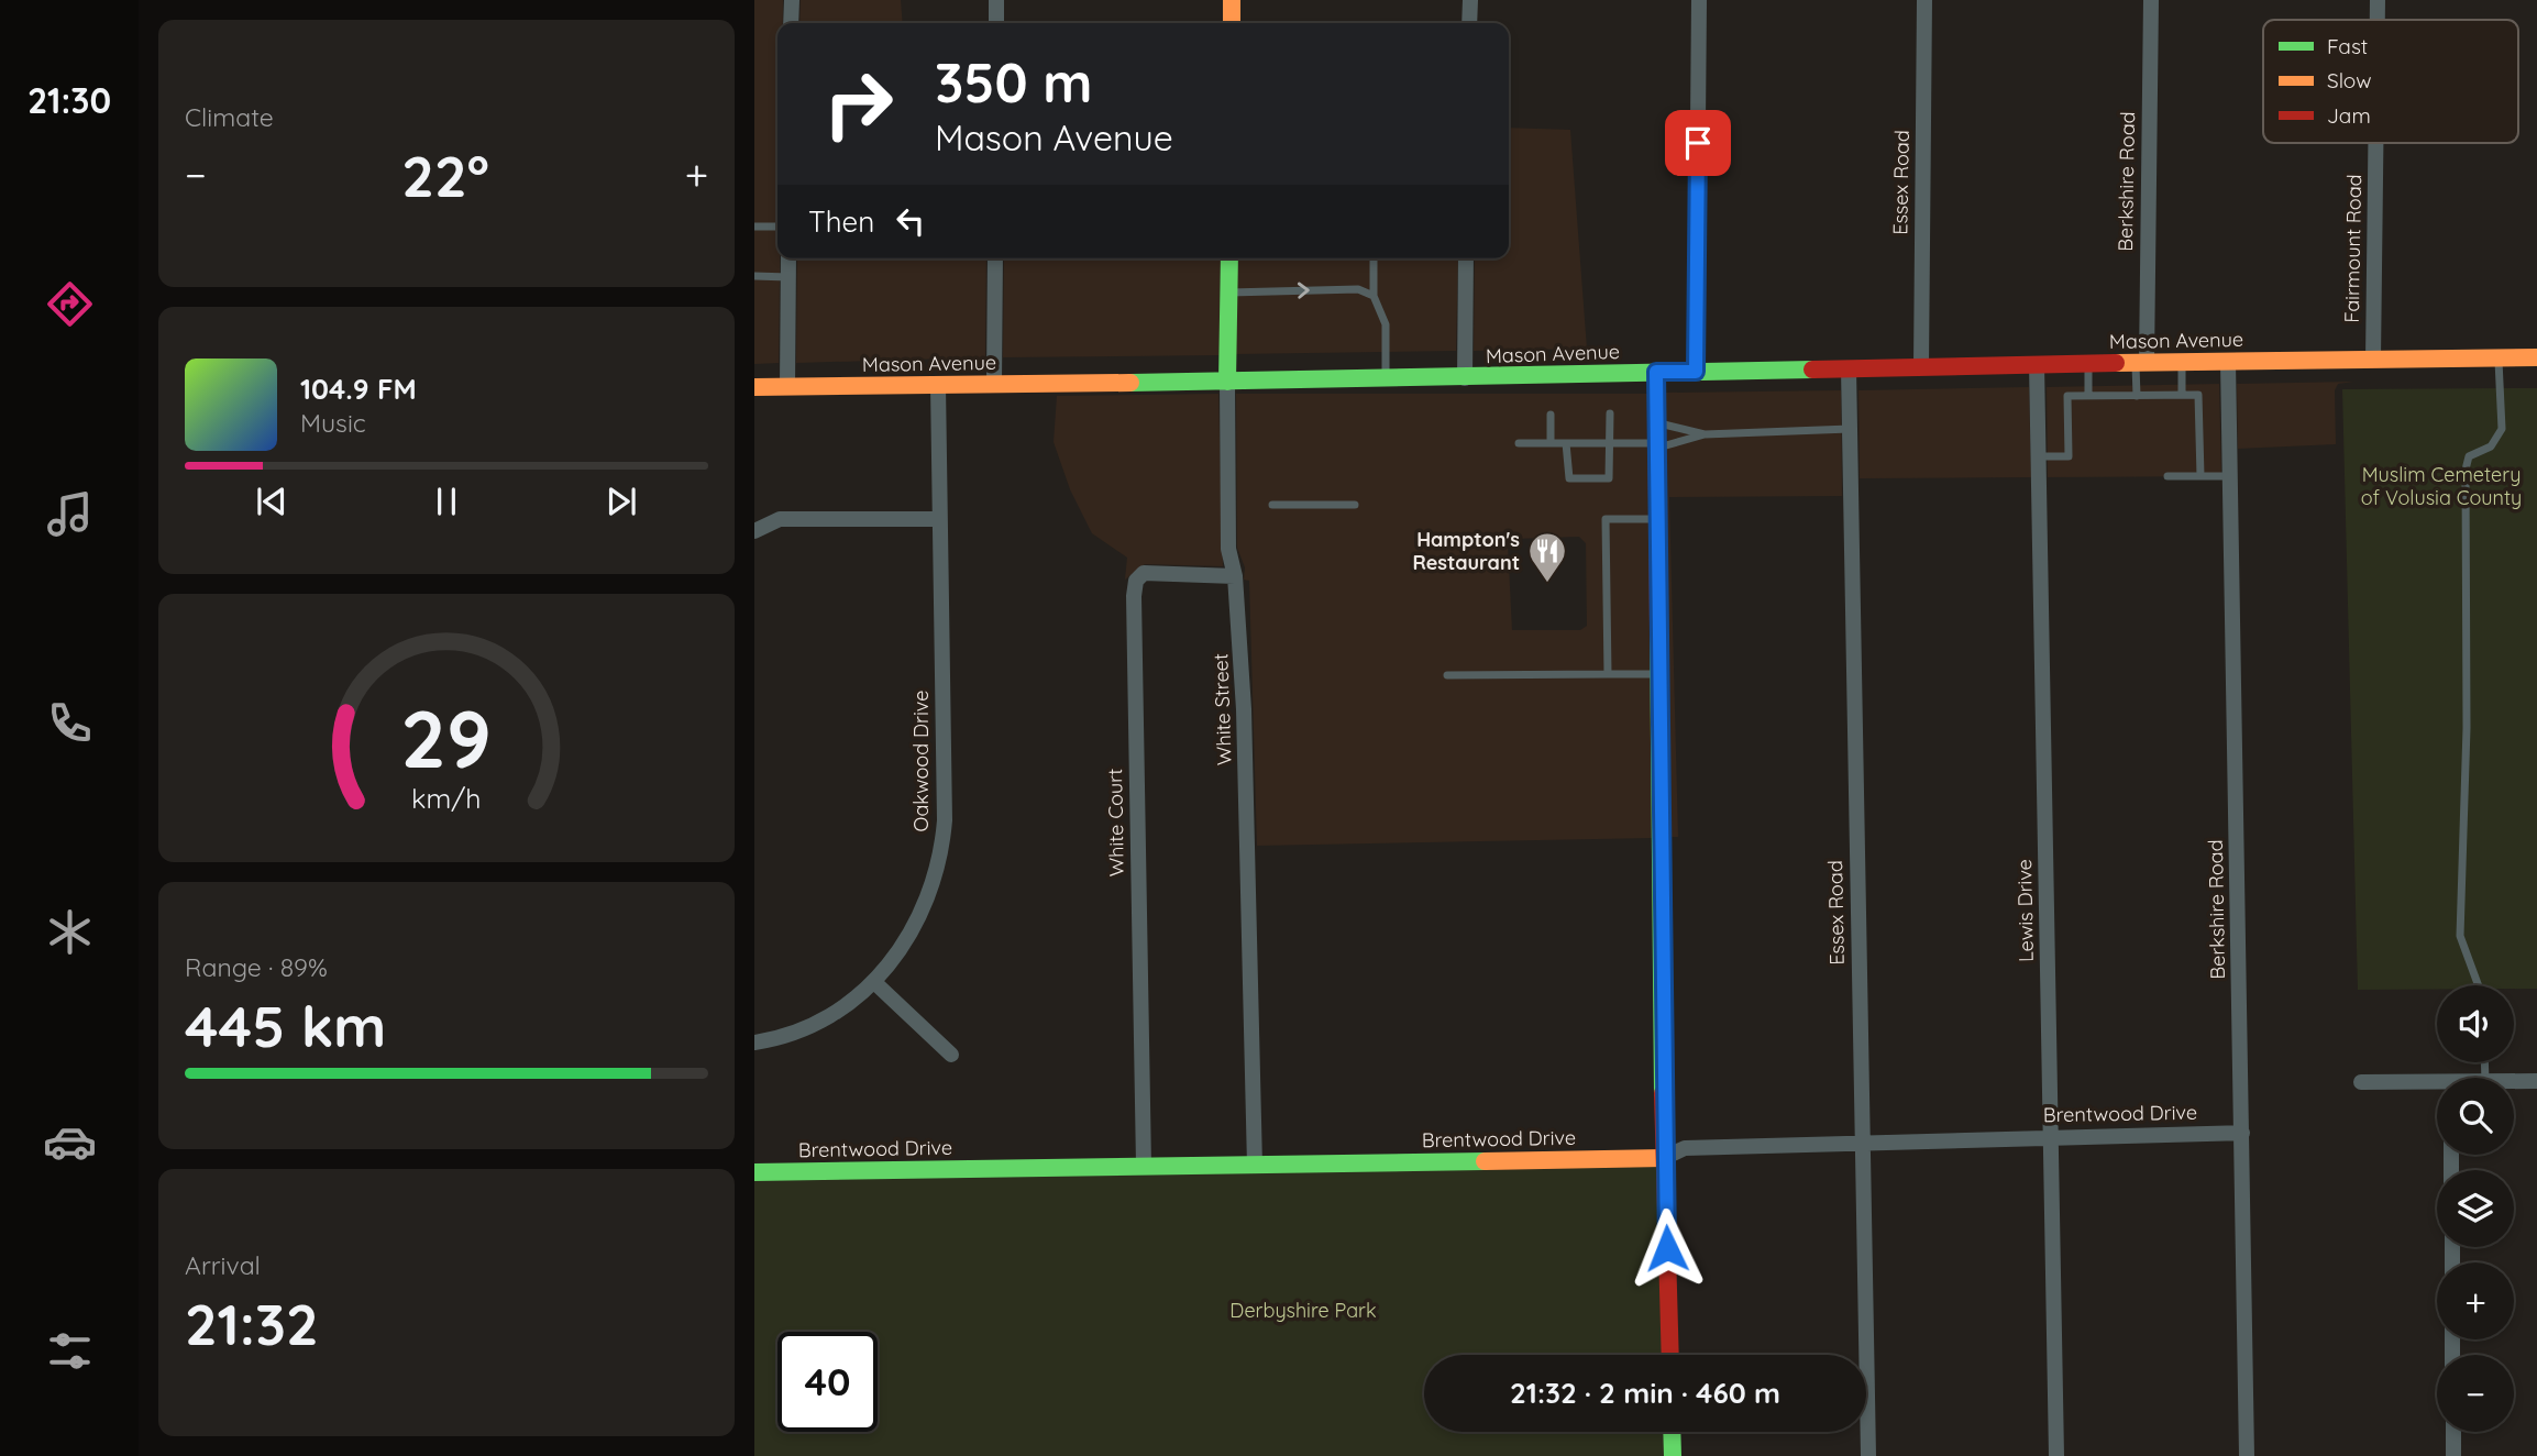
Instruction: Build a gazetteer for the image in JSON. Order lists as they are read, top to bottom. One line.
{"streets":{"street":["Berkshire Road","Essex Road","Fairmount Road","Mason Avenue","White Street","Oakwood Drive","White Court","Lewis Drive","Brentwood Drive"]},"crossings":[["Berkshire Road","Mason Avenue"],["Berkshire Road","Brentwood Drive"],["Essex Road","Mason Avenue"],["Essex Road","Brentwood Drive"],["Fairmount Road","Mason Avenue"],["Mason Avenue","White Street"],["Mason Avenue","Oakwood Drive"],["Mason Avenue","Lewis Drive"],["White Street","White Court"],["White Street","Brentwood Drive"],["White Court","Brentwood Drive"],["Lewis Drive","Brentwood Drive"]],"parks":["Muslim Cemetery of Volusia County","Derbyshire Park"],"places":{"restaurant":["Hampton's Restaurant"]},"legend":["Fast","Slow","Jam"],"page":{"tabs":"21:30","tile":["Climate",["Range · 89%","445 km"],["Arrival","21:32"]],"turn":["350 m","Mason Avenue"],"heat":["−","22°","+"],"then":"Then","song":["104.9 FM","Music"],"map_buttons":["+","−"],"limit":"40","trip":"21:32 · 2 min · 460 m","gauge":["29","km/h"]}}
